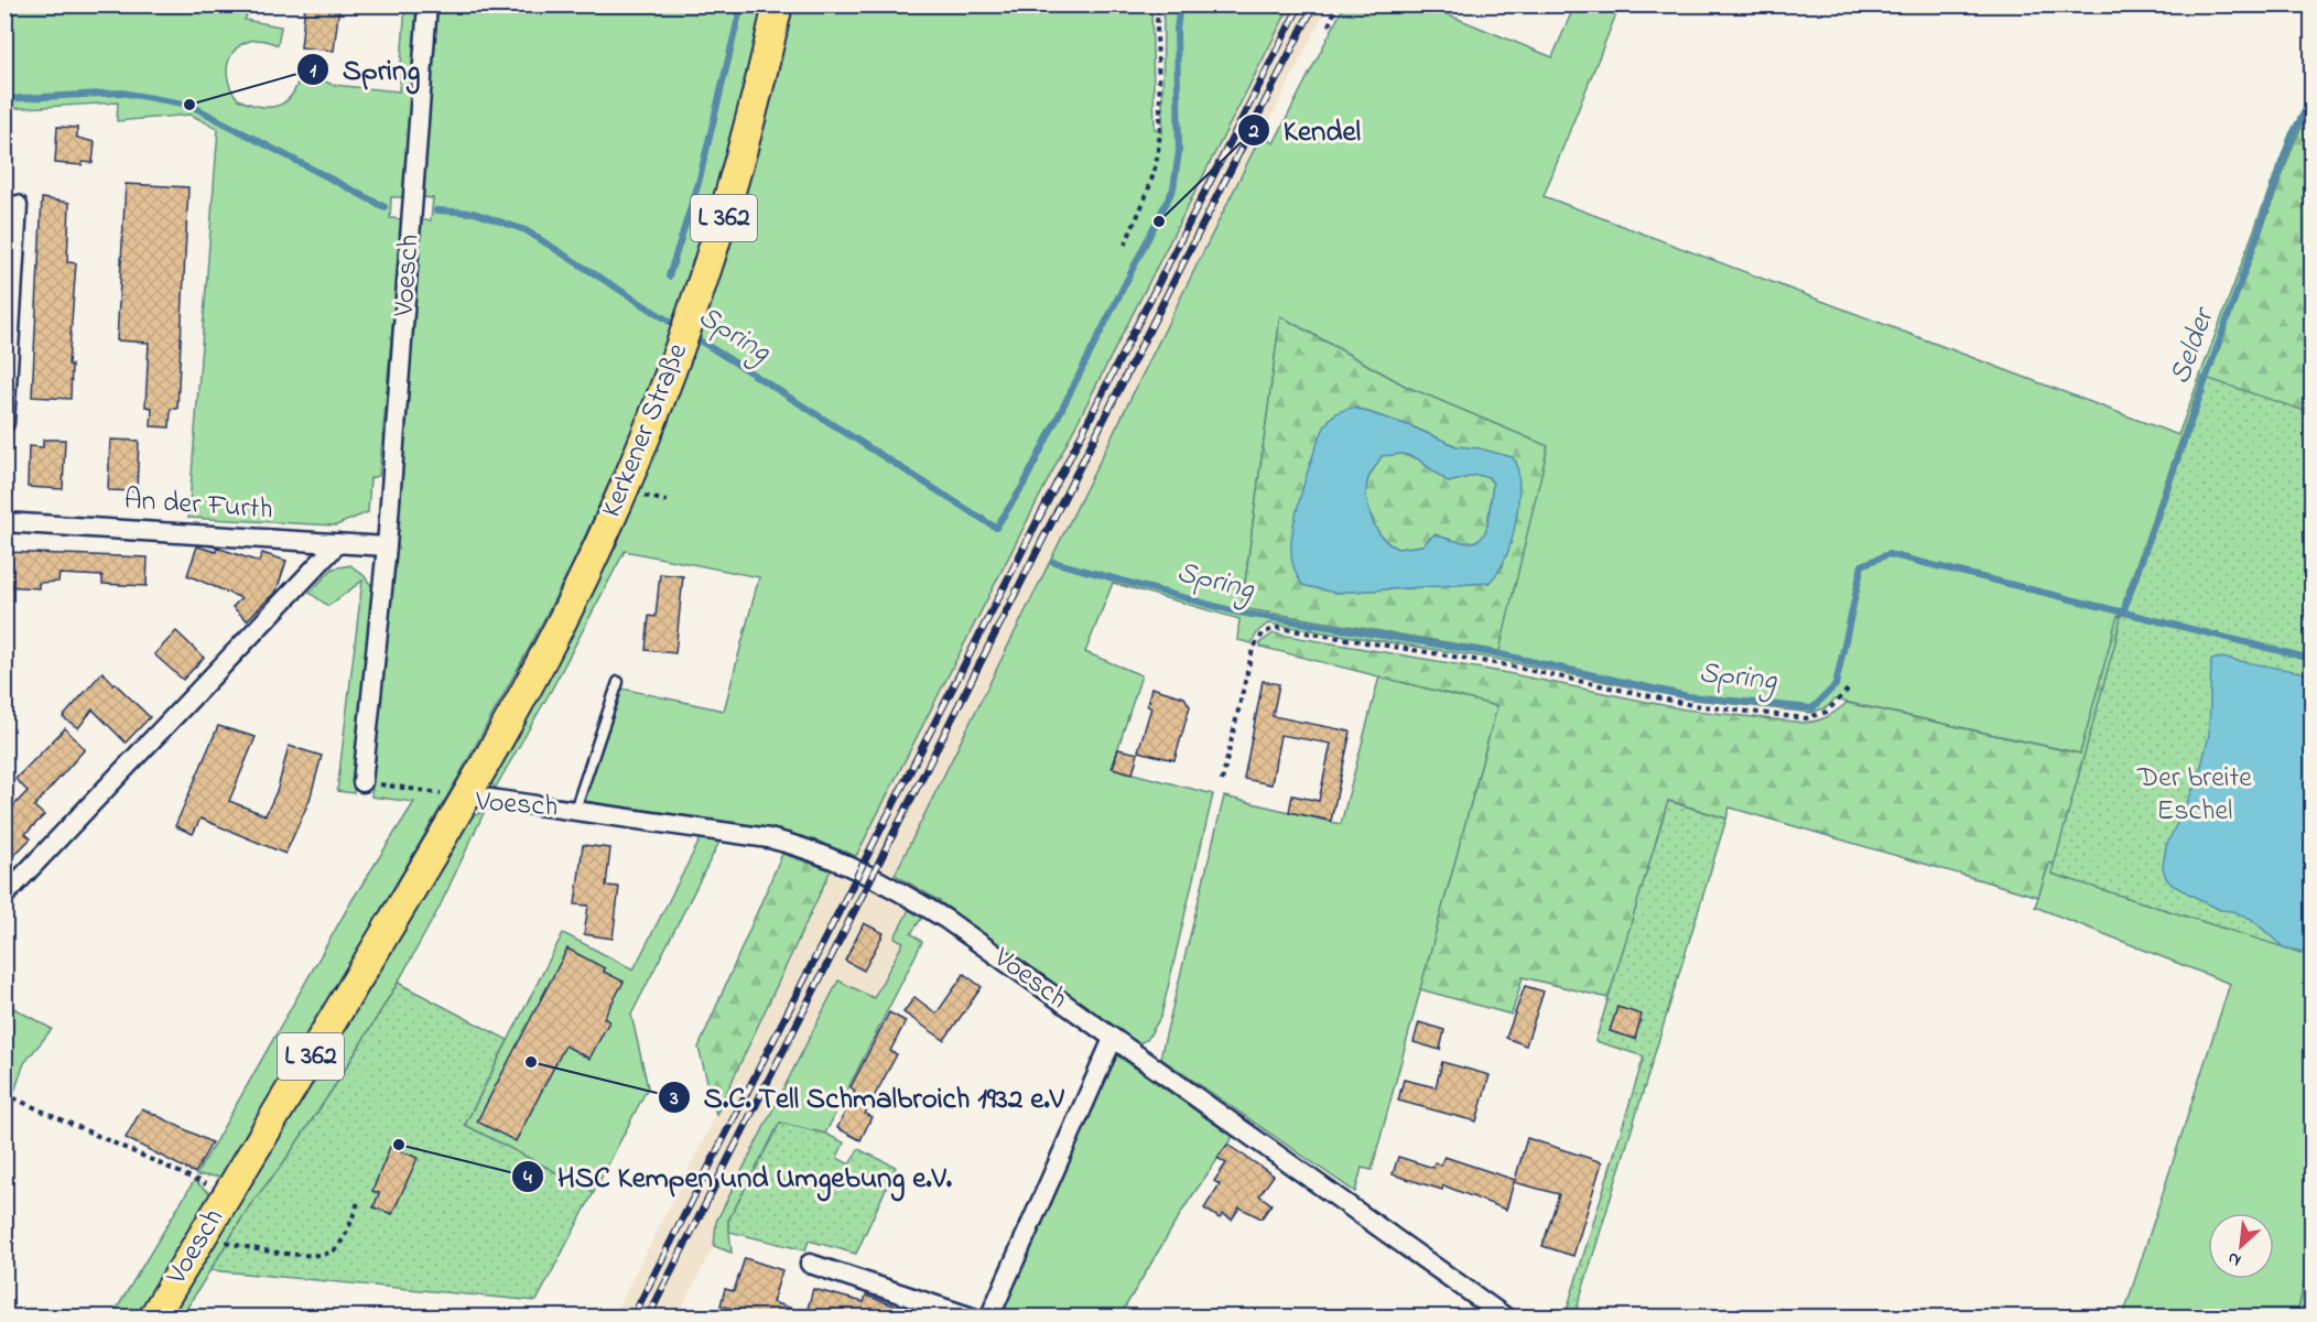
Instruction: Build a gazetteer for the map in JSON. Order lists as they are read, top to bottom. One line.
{"streets":{"main road":["L 362","Voesch","Kerkener Straße"],"street":["An der Furth"]},"crossings":[["Voesch","Kerkener Straße"],["Voesch","An der Furth"]],"water":["Spring","Selder"],"parks":["Der breite Eschel"],"places":["Spring","Kendel","S.C. Tell Schmalbroich 1932 e.V","HSC Kempen und Umgebung e.V."],"north":"bottom left"}
